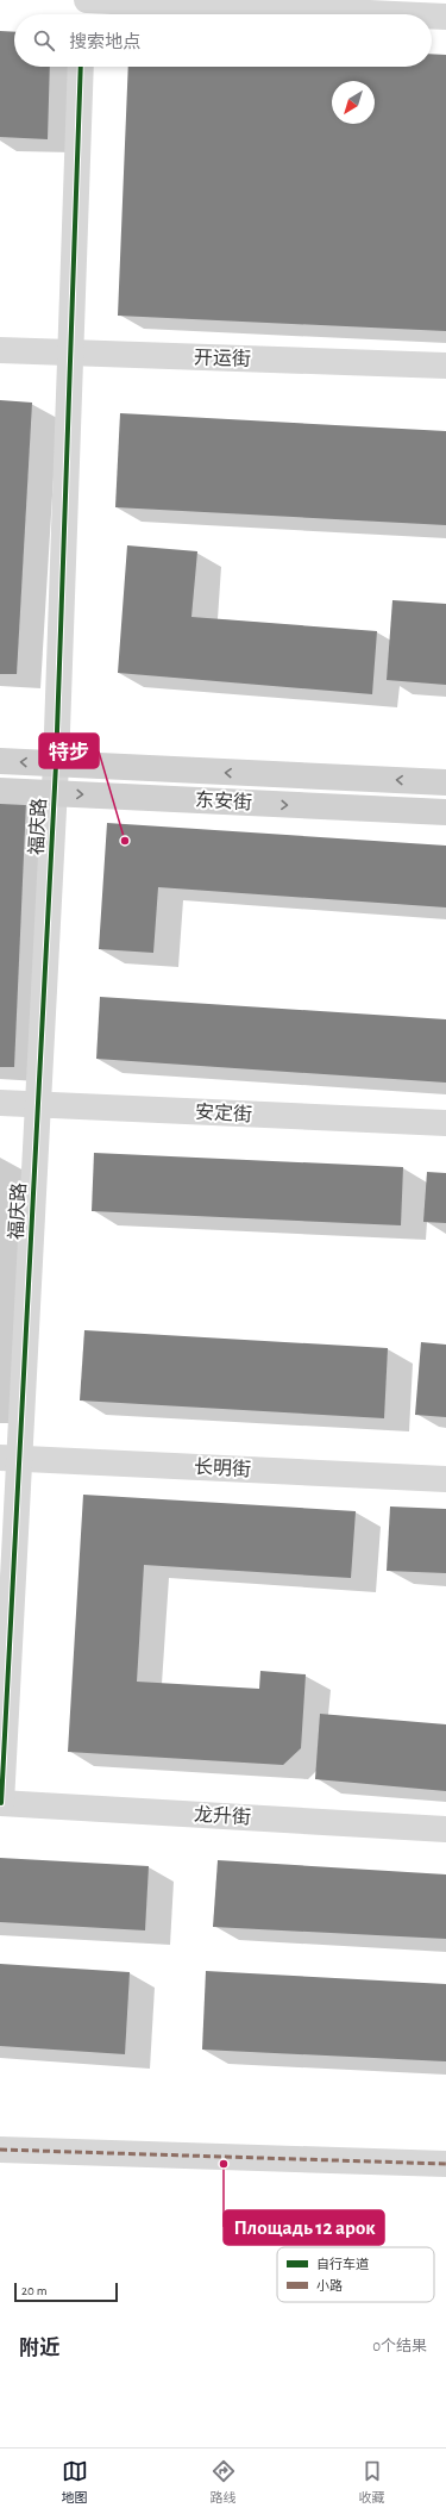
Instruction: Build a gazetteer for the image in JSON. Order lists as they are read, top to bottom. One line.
{"streets":{"main road":["东安街"],"street":["开运街","福庆路","安定街","长明街","龙升街"]},"crossings":[["开运街","福庆路"],["东安街","福庆路"],["福庆路","安定街"],["福庆路","长明街"],["福庆路","龙升街"]],"places":["特步","Площадь 12 арок"],"legend":["自行车道","小路"],"scale_bar":"20 m","north":"bottom left","page":{"search":"搜索地点","scale":"20 m","heading":["附近","0个结果"],"nav":["地图","路线","收藏"]}}
